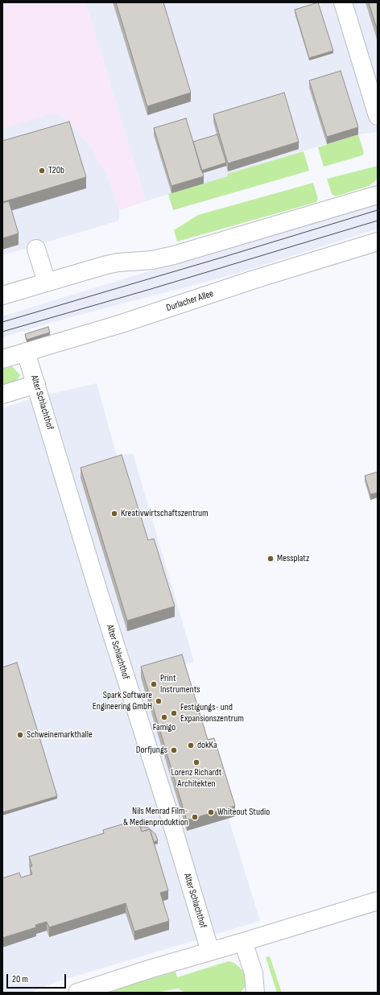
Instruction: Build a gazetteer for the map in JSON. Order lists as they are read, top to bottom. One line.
{"streets":{"street":["Durlacher Allee","Alter Schlachthof"]},"crossings":[["Durlacher Allee","Alter Schlachthof"]],"places":["T20b","Kreativwirtschaftszentrum","Messplatz","Print Instruments","Spark Software Engineering GmbH","Festigungs- und Expansionszentrum","Famigo","Schweinemarkthalle","dokKa","Dorfjungs","Lorenz Richardt Architekten","Whiteout Studio","Nils Menrad Film- & Medienproduktion"],"scale_bar":"20 m"}
